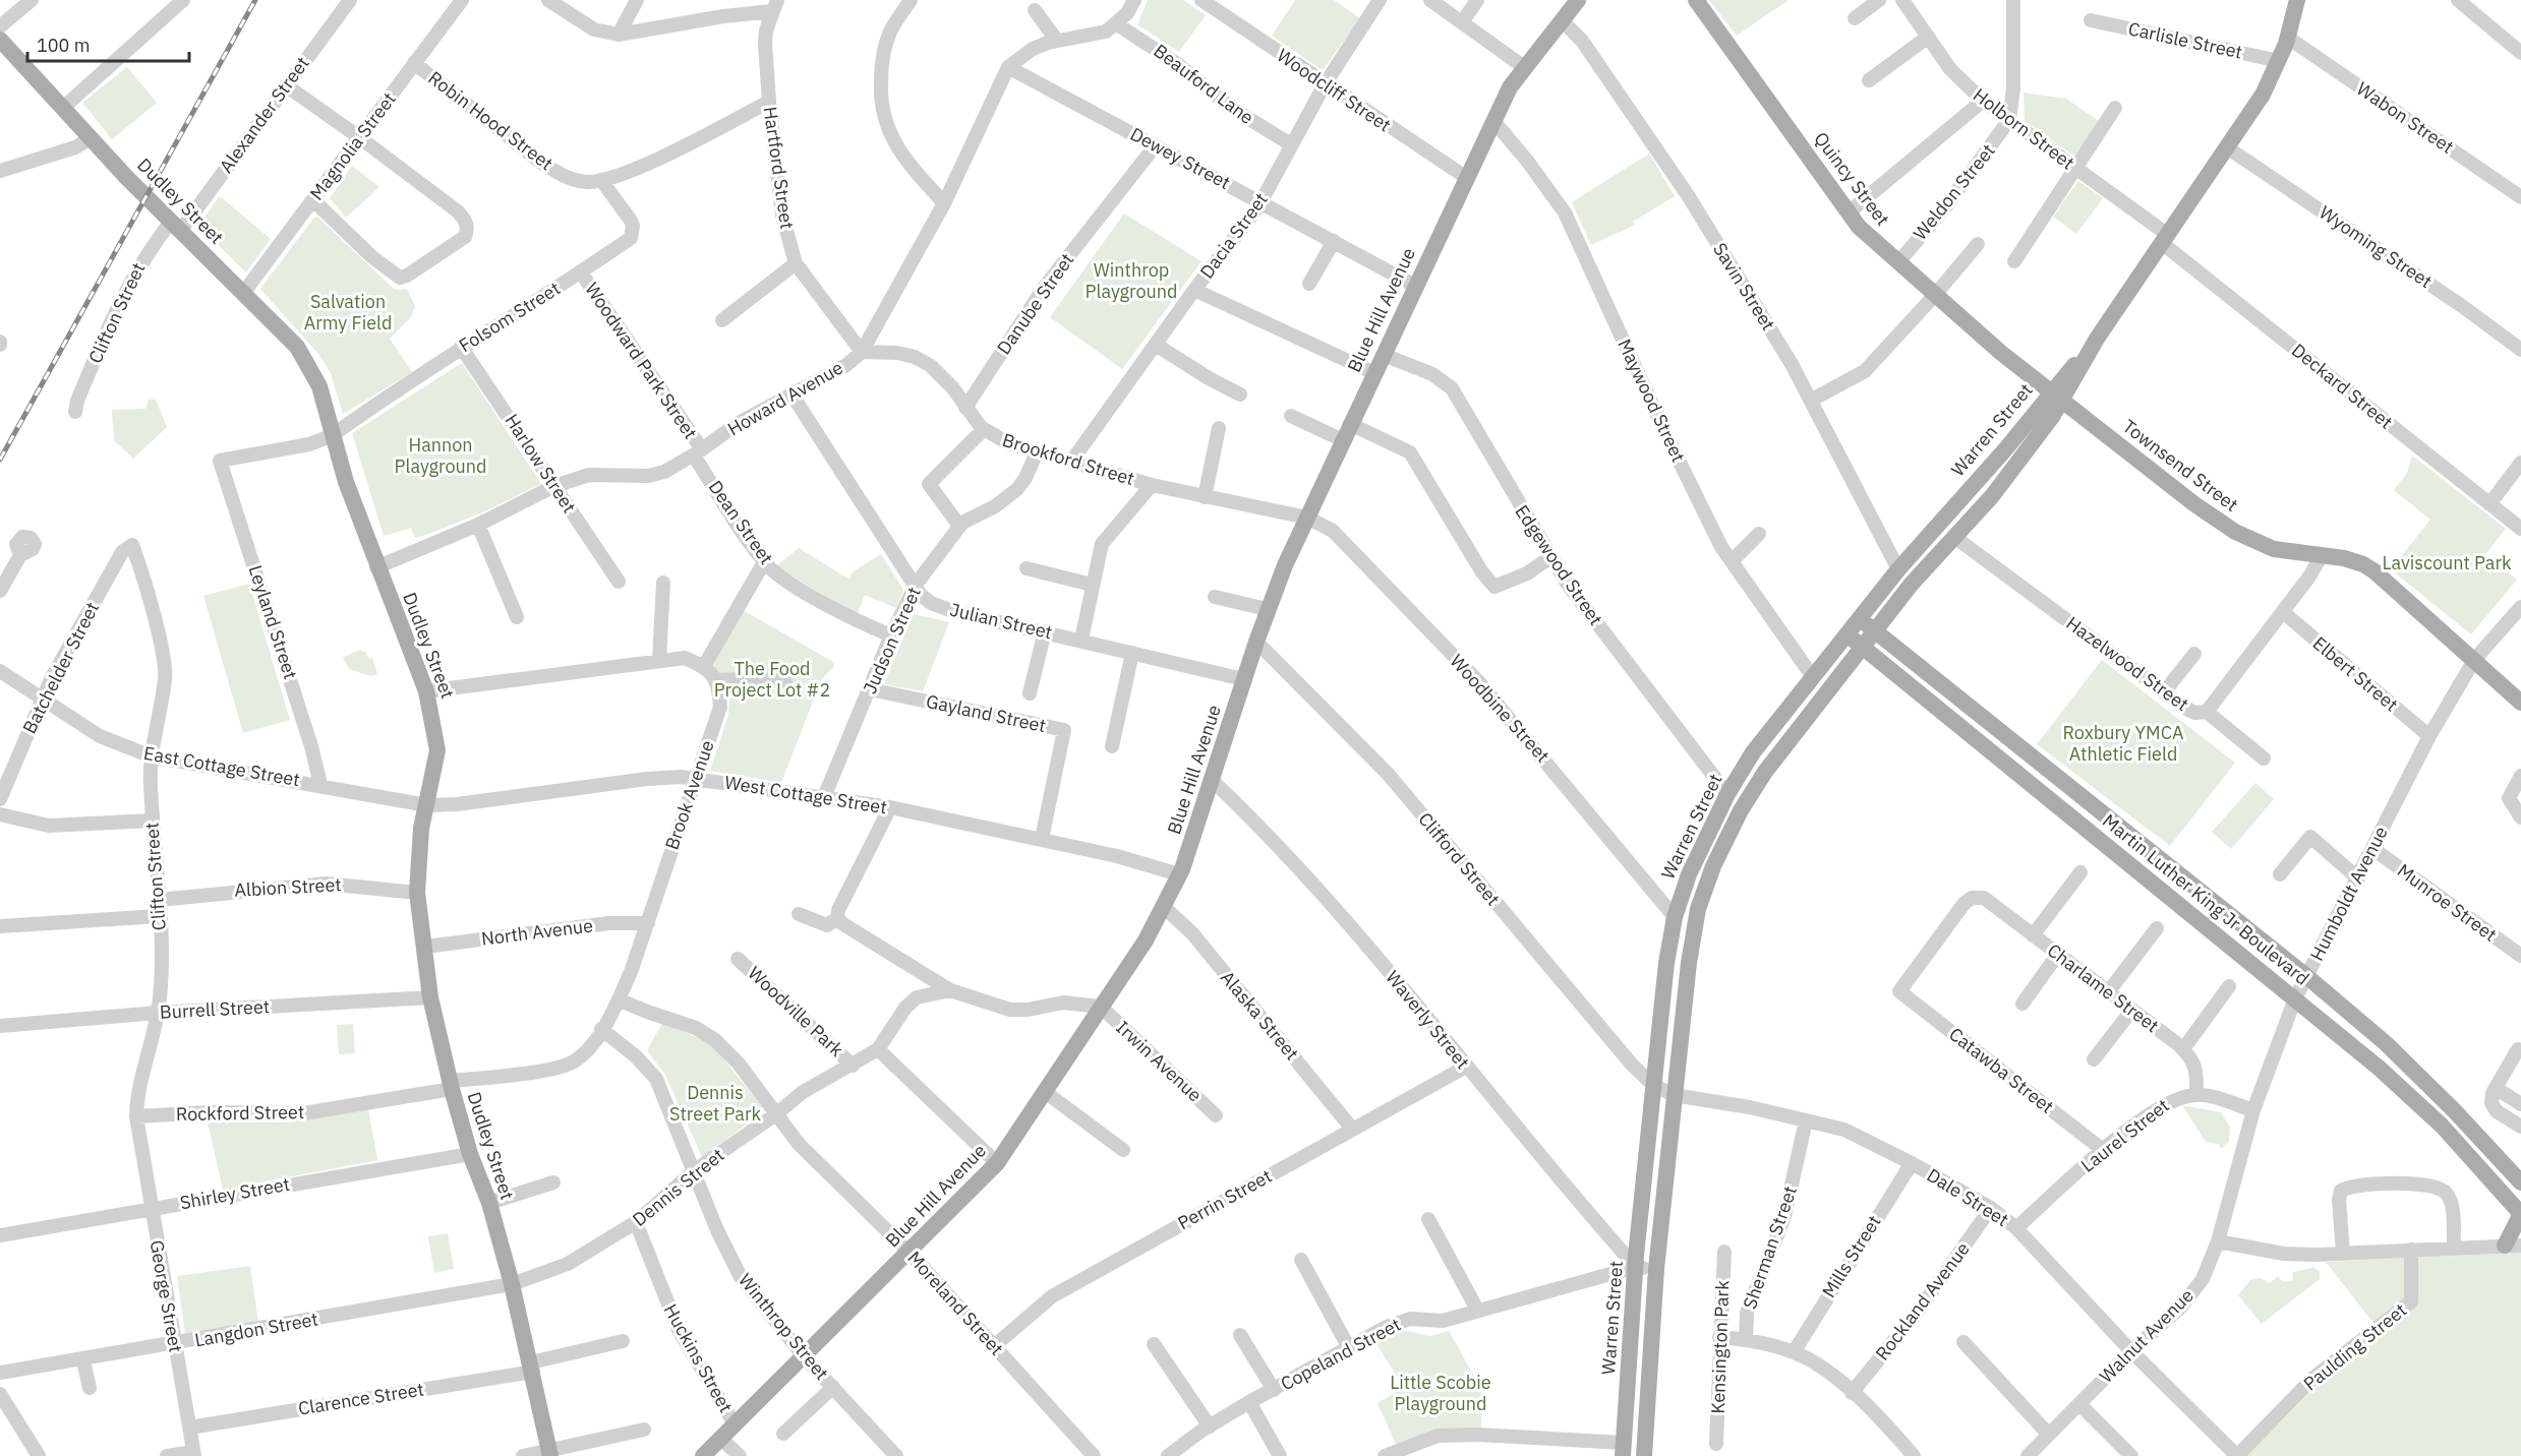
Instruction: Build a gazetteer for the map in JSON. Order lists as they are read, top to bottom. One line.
{"streets":{"main road":["Quincy Street","Dudley Street","Blue Hill Avenue","Warren Street","Townsend Street","Martin Luther King Jr Boulevard"],"street":["Carlisle Street","Beauford Lane","Woodcliff Street","Alexander Street","Wabon Street","Robin Hood Street","Holborn Street","Magnolia Street","Dewey Street","Hartford Street","Weldon Street","Dacia Street","Wyoming Street","Savin Street","Danube Street","Clifton Street","Folsom Street","Woodward Park Street","Deckard Street","Howard Avenue","Maywood Street","Brookford Street","Harlow Street","Dean Street","Edgewood Street","Julian Street","Leyland Street","Judson Street","Hazelwood Street","Batchelder Street","Elbert Street","Woodbine Street","Gayland Street","East Cottage Street","Brook Avenue","West Cottage Street","Clifford Street","Albion Street","Humboldt Avenue","Munroe Street","North Avenue","Charlame Street","Burrell Street","Woodville Park","Alaska Street","Waverly Street","Irwin Avenue","Catawba Street","Rockford Street","Laurel Street","Dennis Street","Shirley Street","Dale Street","Perrin Street","Sherman Street","Mills Street","George Street","Rockland Avenue","Moreland Street","Winthrop Street","Langdon Street","Walnut Avenue","Kensington Park","Paulding Street","Copeland Street","Huckins Street","Clarence Street"]},"crossings":[["Carlisle Street","Warren Street"],["Beauford Lane","Dacia Street"],["Beauford Lane","Howard Avenue"],["Woodcliff Street","Dacia Street"],["Woodcliff Street","Blue Hill Avenue"],["Alexander Street","Dudley Street"],["Alexander Street","Clifton Street"],["Wabon Street","Warren Street"],["Robin Hood Street","Magnolia Street"],["Robin Hood Street","Hartford Street"],["Robin Hood Street","Folsom Street"],["Holborn Street","Weldon Street"],["Holborn Street","Deckard Street"],["Holborn Street","Warren Street"],["Magnolia Street","Dudley Street"],["Dewey Street","Dacia Street"],["Dewey Street","Danube Street"],["Dewey Street","Blue Hill Avenue"],["Dewey Street","Howard Avenue"],["Hartford Street","Howard Avenue"],["Hartford Street","Brookford Street"],["Quincy Street","Weldon Street"],["Quincy Street","Warren Street"],["Quincy Street","Townsend Street"],["Dudley Street","Clifton Street"],["Dudley Street","Folsom Street"],["Dudley Street","Howard Avenue"],["Dudley Street","East Cottage Street"],["Dudley Street","Brook Avenue"],["Dudley Street","West Cottage Street"],["Dudley Street","Albion Street"],["Dudley Street","North Avenue"],["Dudley Street","Burrell Street"],["Dudley Street","Rockford Street"],["Dudley Street","Dennis Street"],["Dudley Street","Shirley Street"],["Dudley Street","Langdon Street"],["Dudley Street","Clarence Street"],["Dacia Street","Brookford Street"],["Wyoming Street","Warren Street"],["Savin Street","Blue Hill Avenue"],["Savin Street","Warren Street"],["Danube Street","Brookford Street"],["Blue Hill Avenue","Maywood Street"],["Blue Hill Avenue","Brookford Street"],["Blue Hill Avenue","Edgewood Street"],["Blue Hill Avenue","Julian Street"],["Blue Hill Avenue","Woodbine Street"],["Blue Hill Avenue","West Cottage Street"],["Blue Hill Avenue","Clifford Street"],["Blue Hill Avenue","Alaska Street"],["Blue Hill Avenue","Waverly Street"],["Blue Hill Avenue","Irwin Avenue"],["Blue Hill Avenue","Moreland Street"],["Blue Hill Avenue","Winthrop Street"],["Blue Hill Avenue","Huckins Street"],["Clifton Street","Batchelder Street"],["Clifton Street","East Cottage Street"],["Clifton Street","Albion Street"],["Clifton Street","Burrell Street"],["Clifton Street","Rockford Street"],["Clifton Street","Shirley Street"],["Clifton Street","George Street"],["Folsom Street","Woodward Park Street"],["Folsom Street","Harlow Street"],["Folsom Street","Leyland Street"],["Woodward Park Street","Howard Avenue"],["Woodward Park Street","Dean Street"],["Deckard Street","Warren Street"],["Howard Avenue","Brookford Street"],["Howard Avenue","Harlow Street"],["Howard Avenue","Dean Street"],["Howard Avenue","Julian Street"],["Maywood Street","Warren Street"],["Warren Street","Townsend Street"],["Warren Street","Edgewood Street"],["Warren Street","Hazelwood Street"],["Warren Street","Woodbine Street"],["Warren Street","Clifford Street"],["Warren Street","Martin Luther King Jr Boulevard"],["Warren Street","Waverly Street"],["Warren Street","Dale Street"],["Warren Street","Copeland Street"],["Brookford Street","Judson Street"],["Brookford Street","Woodbine Street"],["Townsend Street","Hazelwood Street"],["Townsend Street","Humboldt Avenue"],["Dean Street","Judson Street"],["Julian Street","Judson Street"],["Leyland Street","East Cottage Street"],["Judson Street","Gayland Street"],["Judson Street","West Cottage Street"],["Hazelwood Street","Elbert Street"],["Batchelder Street","East Cottage Street"],["Elbert Street","Humboldt Avenue"],["Gayland Street","West Cottage Street"],["East Cottage Street","West Cottage Street"],["Brook Avenue","West Cottage Street"],["Brook Avenue","North Avenue"],["Brook Avenue","Rockford Street"],["Brook Avenue","Moreland Street"],["Brook Avenue","Winthrop Street"],["Clifford Street","Dale Street"],["Humboldt Avenue","Martin Luther King Jr Boulevard"],["Humboldt Avenue","Munroe Street"],["Humboldt Avenue","Walnut Avenue"],["Charlame Street","Catawba Street"],["Charlame Street","Laurel Street"],["Woodville Park","Dennis Street"],["Alaska Street","Perrin Street"],["Waverly Street","Perrin Street"],["Waverly Street","Copeland Street"],["Catawba Street","Laurel Street"],["Laurel Street","Dale Street"],["Dennis Street","Moreland Street"],["Dennis Street","Winthrop Street"],["Dennis Street","Langdon Street"],["Dennis Street","Huckins Street"],["Shirley Street","George Street"],["Dale Street","Sherman Street"],["Dale Street","Mills Street"],["Dale Street","Rockland Avenue"],["Dale Street","Walnut Avenue"],["Dale Street","Paulding Street"],["Perrin Street","Moreland Street"],["George Street","Langdon Street"],["George Street","Clarence Street"]],"parks":["Winthrop Playground","Salvation Army Field","Hannon Playground","Laviscount Park","The Food Project Lot #2","Roxbury YMCA Athletic Field","Dennis Street Park","Little Scobie Playground"],"scale_bar":"100 m"}
